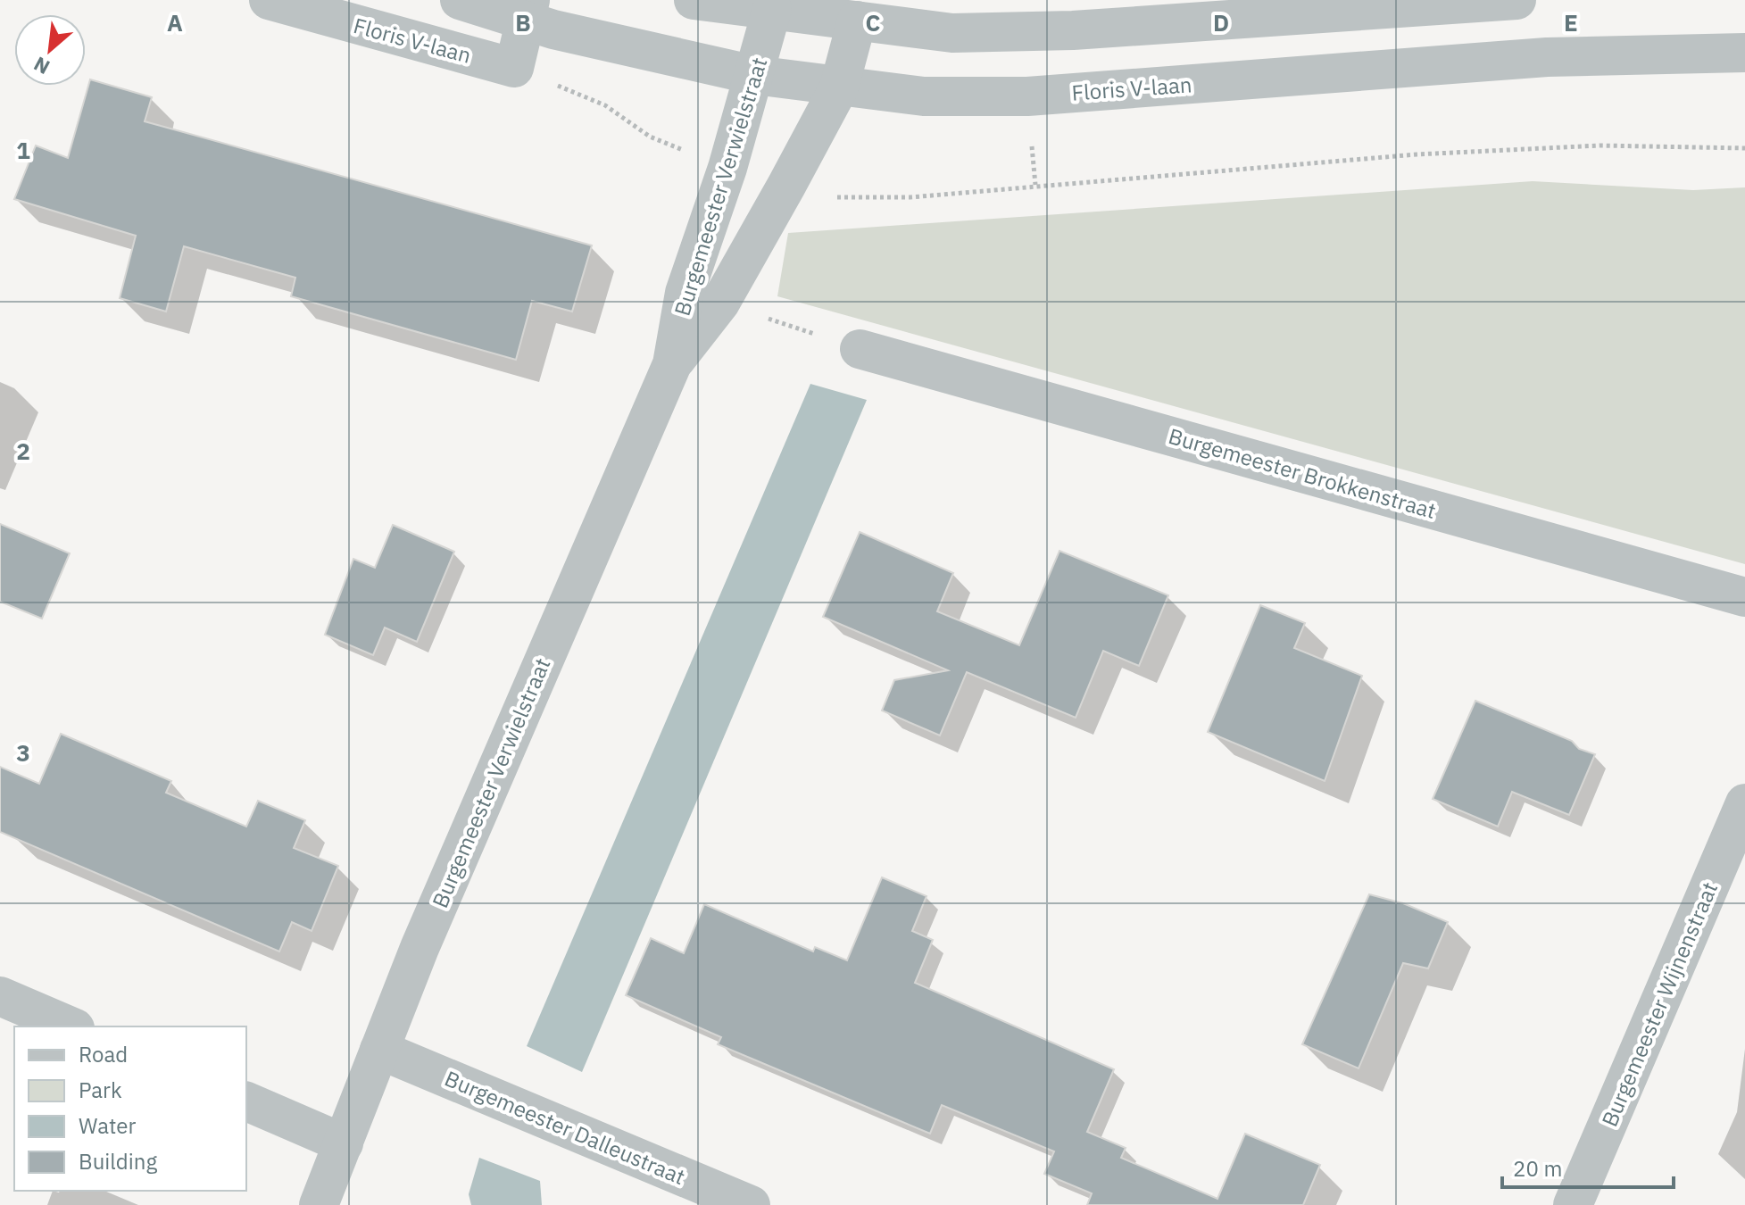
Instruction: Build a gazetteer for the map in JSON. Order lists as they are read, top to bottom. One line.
{"streets":{"street":["Floris V-laan","Burgemeester Verwielstraat","Burgemeester Brokkenstraat","Burgemeester Wijnenstraat","Burgemeester Dalleustraat"]},"crossings":[["Floris V-laan","Burgemeester Verwielstraat"],["Burgemeester Verwielstraat","Burgemeester Dalleustraat"]],"legend":["Road","Park","Water","Building"],"scale_bar":"20 m","north":"bottom left","grid":{"columns":["A","B","C","D","E"],"rows":["1","2","3"]}}
